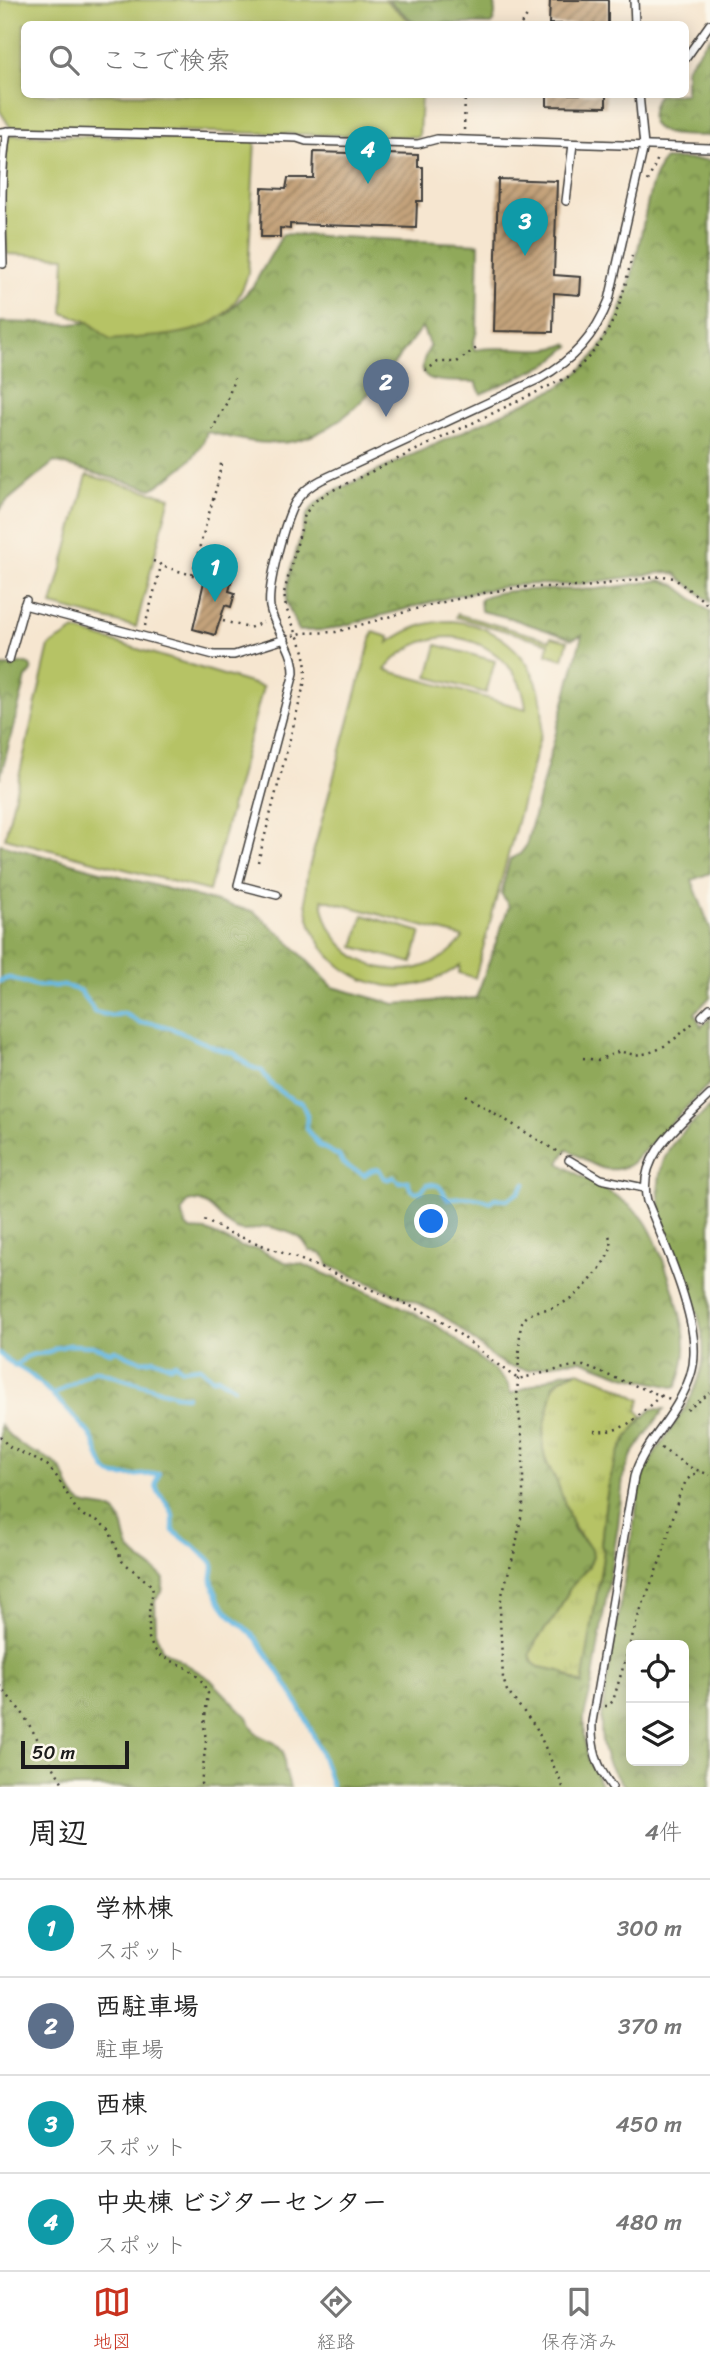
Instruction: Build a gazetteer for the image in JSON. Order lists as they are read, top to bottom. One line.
{"scale_bar":"50 m","page":{"search":"ここで検索","pins":["4","3","2","1"],"scale":"50 m","heading":["周辺","4件"],"list":[{"mark":"1","name":"学林棟","note":"スポット","value":"300 m"},{"mark":"2","name":"西駐車場","note":"駐車場","value":"370 m"},{"mark":"3","name":"西棟","note":"スポット","value":"450 m"},{"mark":"4","name":"中央棟 ビジターセンター","note":"スポット","value":"480 m"}],"nav":["地図","経路","保存済み"]}}
